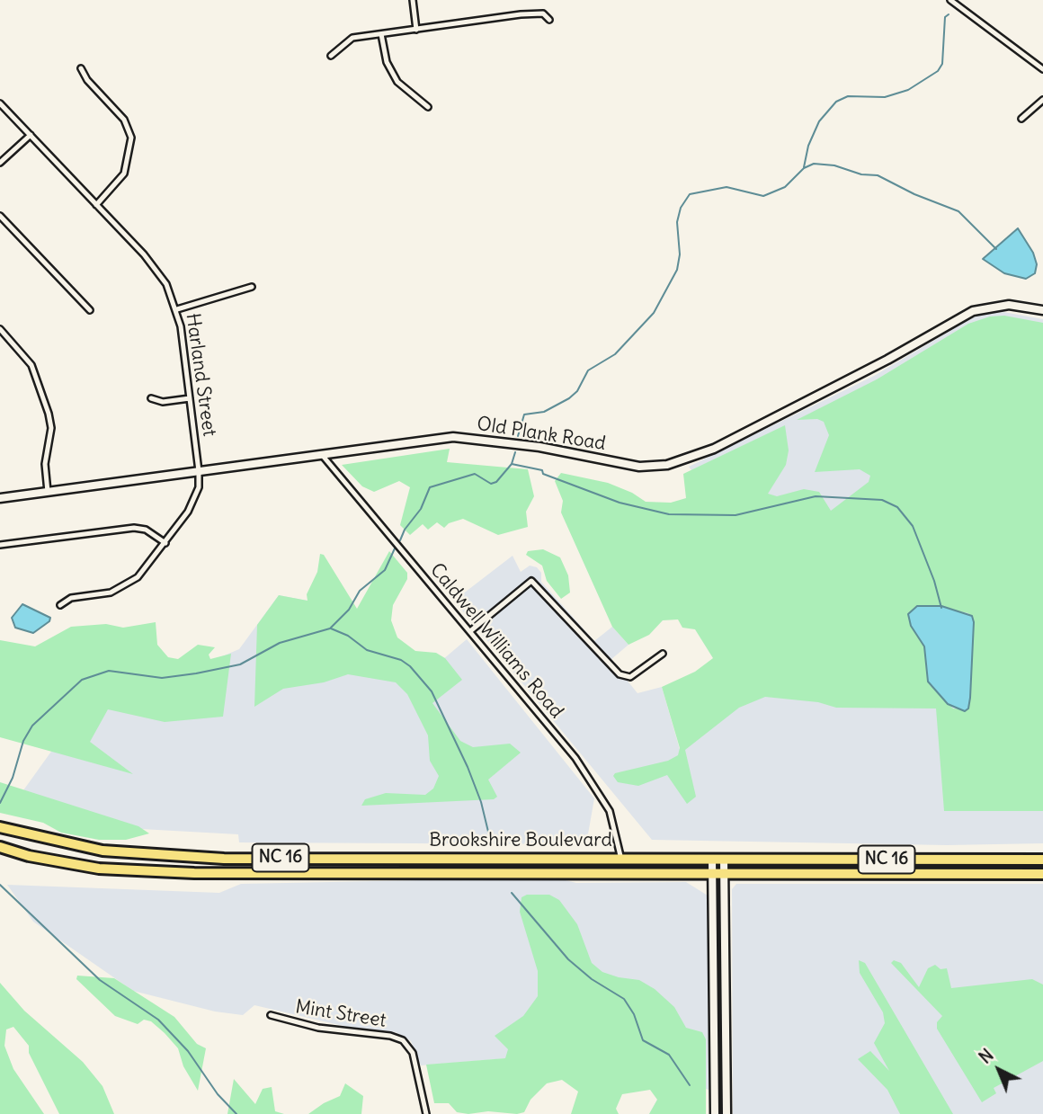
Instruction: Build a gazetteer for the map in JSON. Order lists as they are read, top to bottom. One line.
{"streets":{"highway":["Brookshire Boulevard","NC 16"],"street":["Harland Street","Old Plank Road","Caldwell Williams Road","Mint Street"]},"crossings":[["Harland Street","Old Plank Road"],["Old Plank Road","Caldwell Williams Road"],["Caldwell Williams Road","Brookshire Boulevard"]],"north":"top left"}
